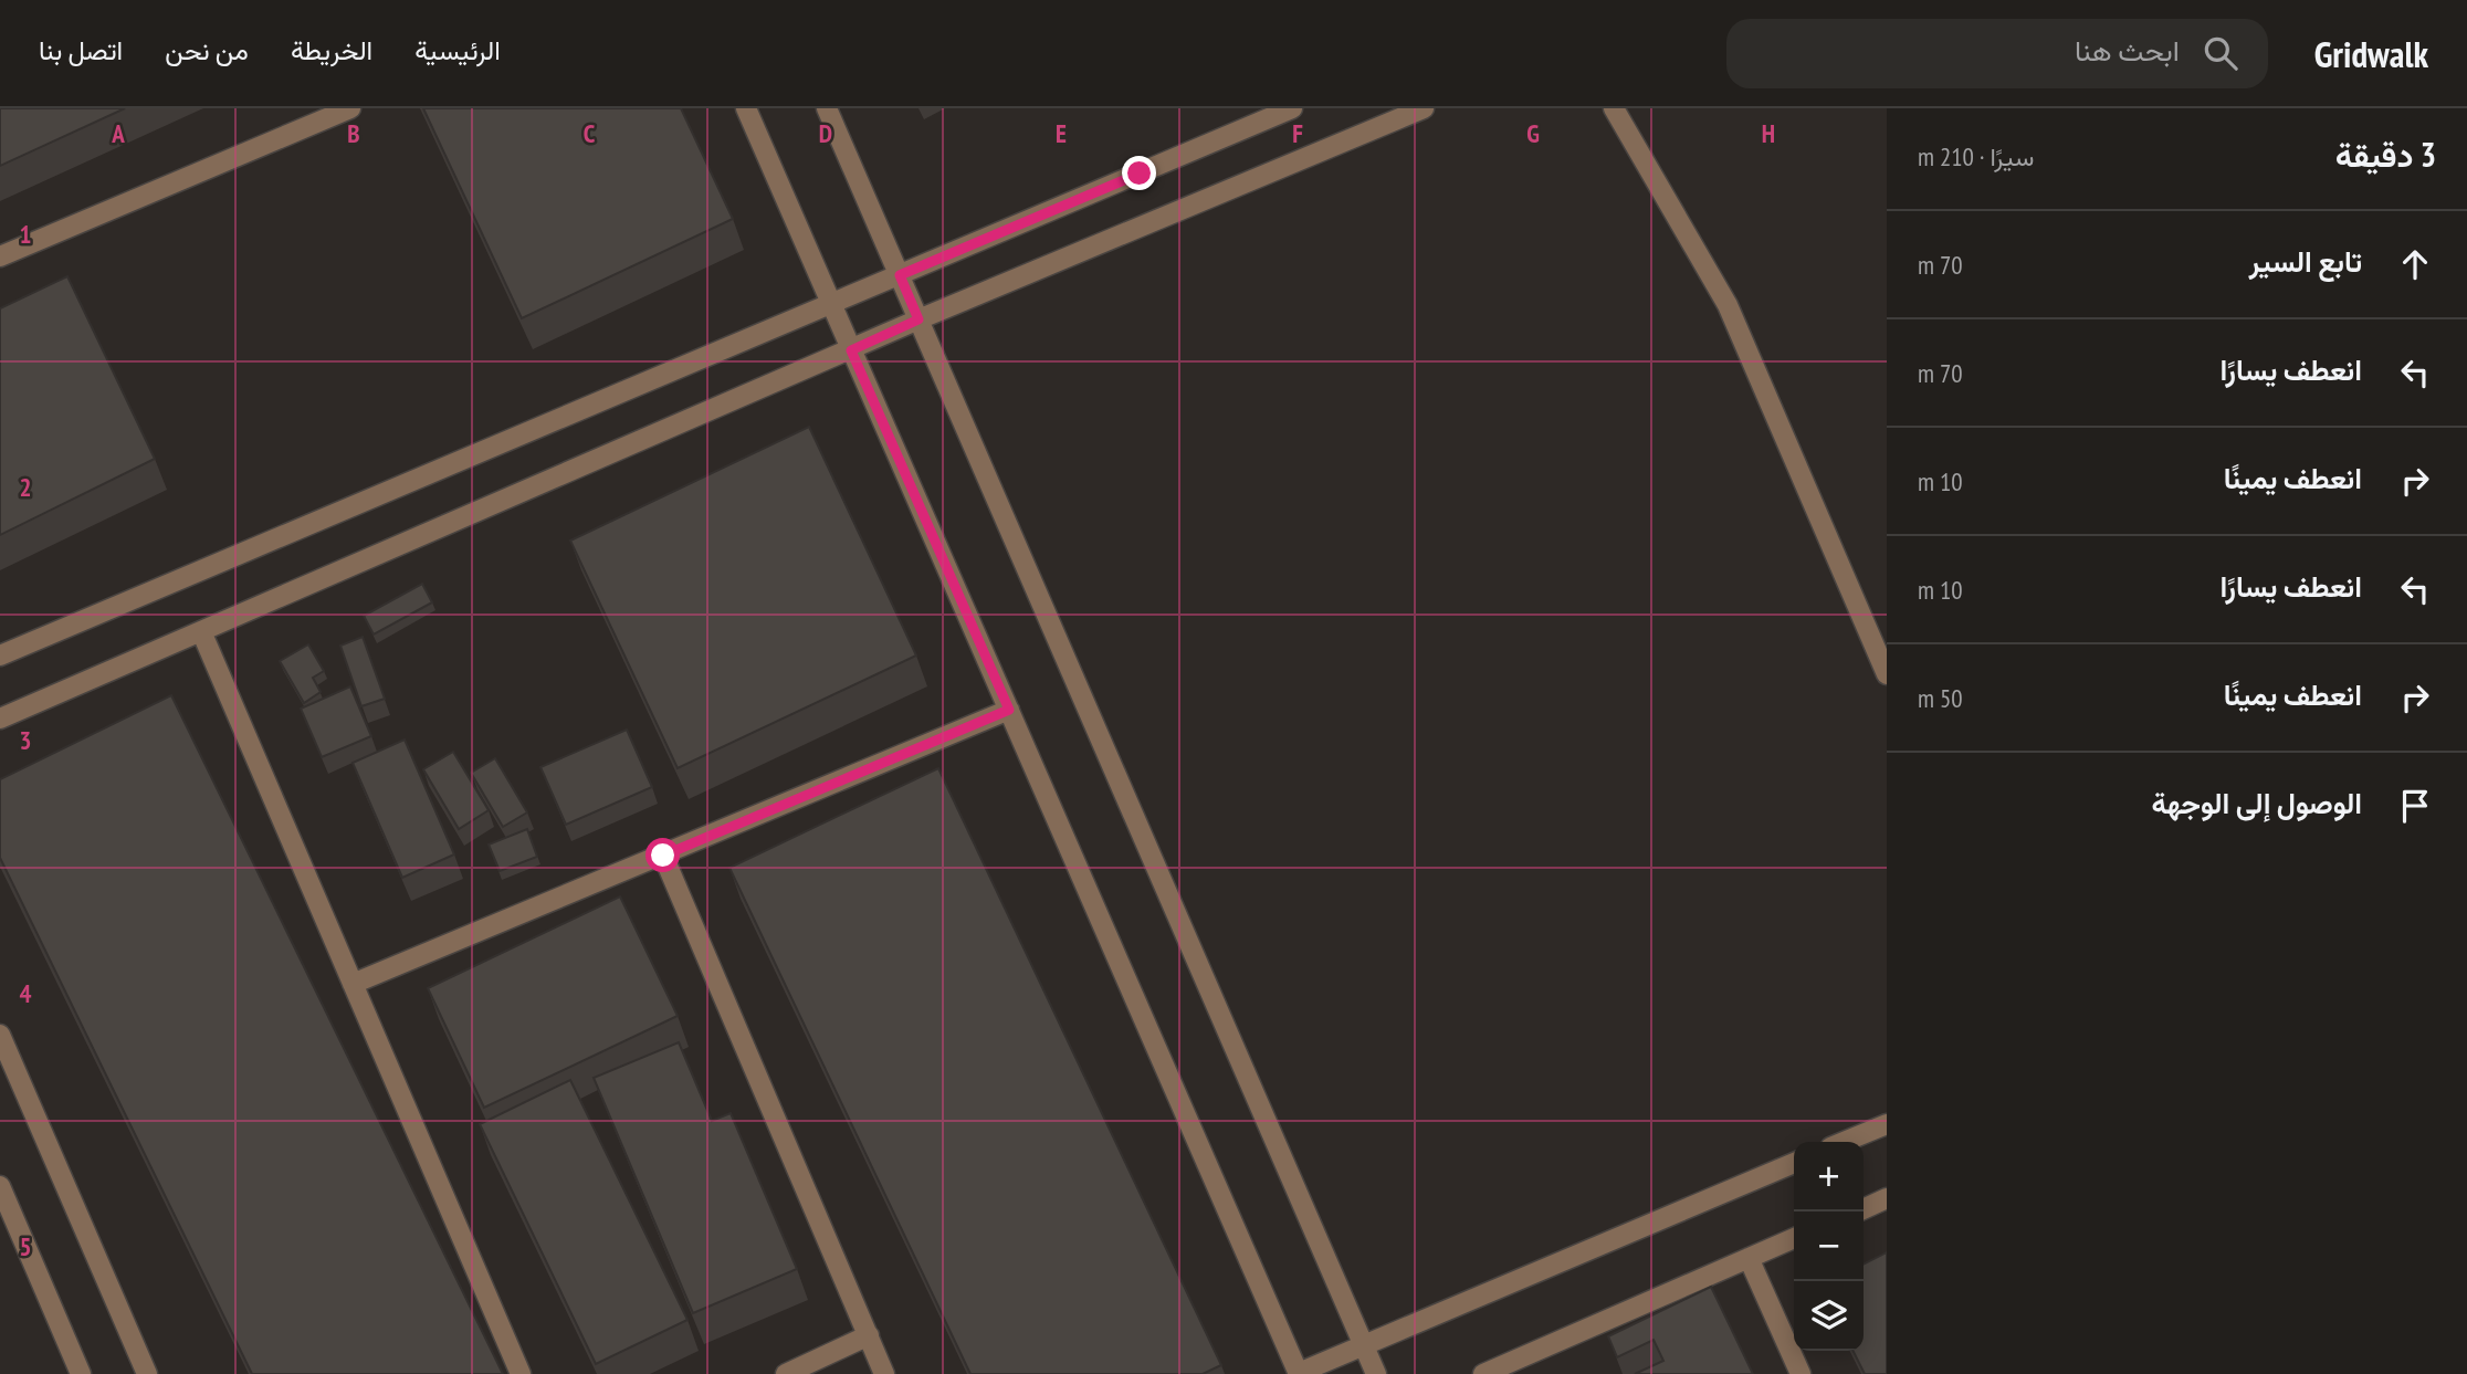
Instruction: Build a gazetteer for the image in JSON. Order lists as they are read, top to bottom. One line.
{"page":{"header":"Gridwalk","search":"ابحث هنا","nav":["الرئيسية","الخريطة","من نحن","اتصل بنا"],"heading":["3 دقيقة","سيرًا · 210 m"],"list":[["تابع السير","70 m"],["انعطف يسارًا","70 m"],["انعطف يمينًا","10 m"],["انعطف يسارًا","10 m"],["انعطف يمينًا","50 m"],"الوصول إلى الوجهة"],"map_buttons":["+","−"]},"grid":{"columns":["A","B","C","D","E","F","G","H"],"rows":["1","2","3","4","5"]}}
